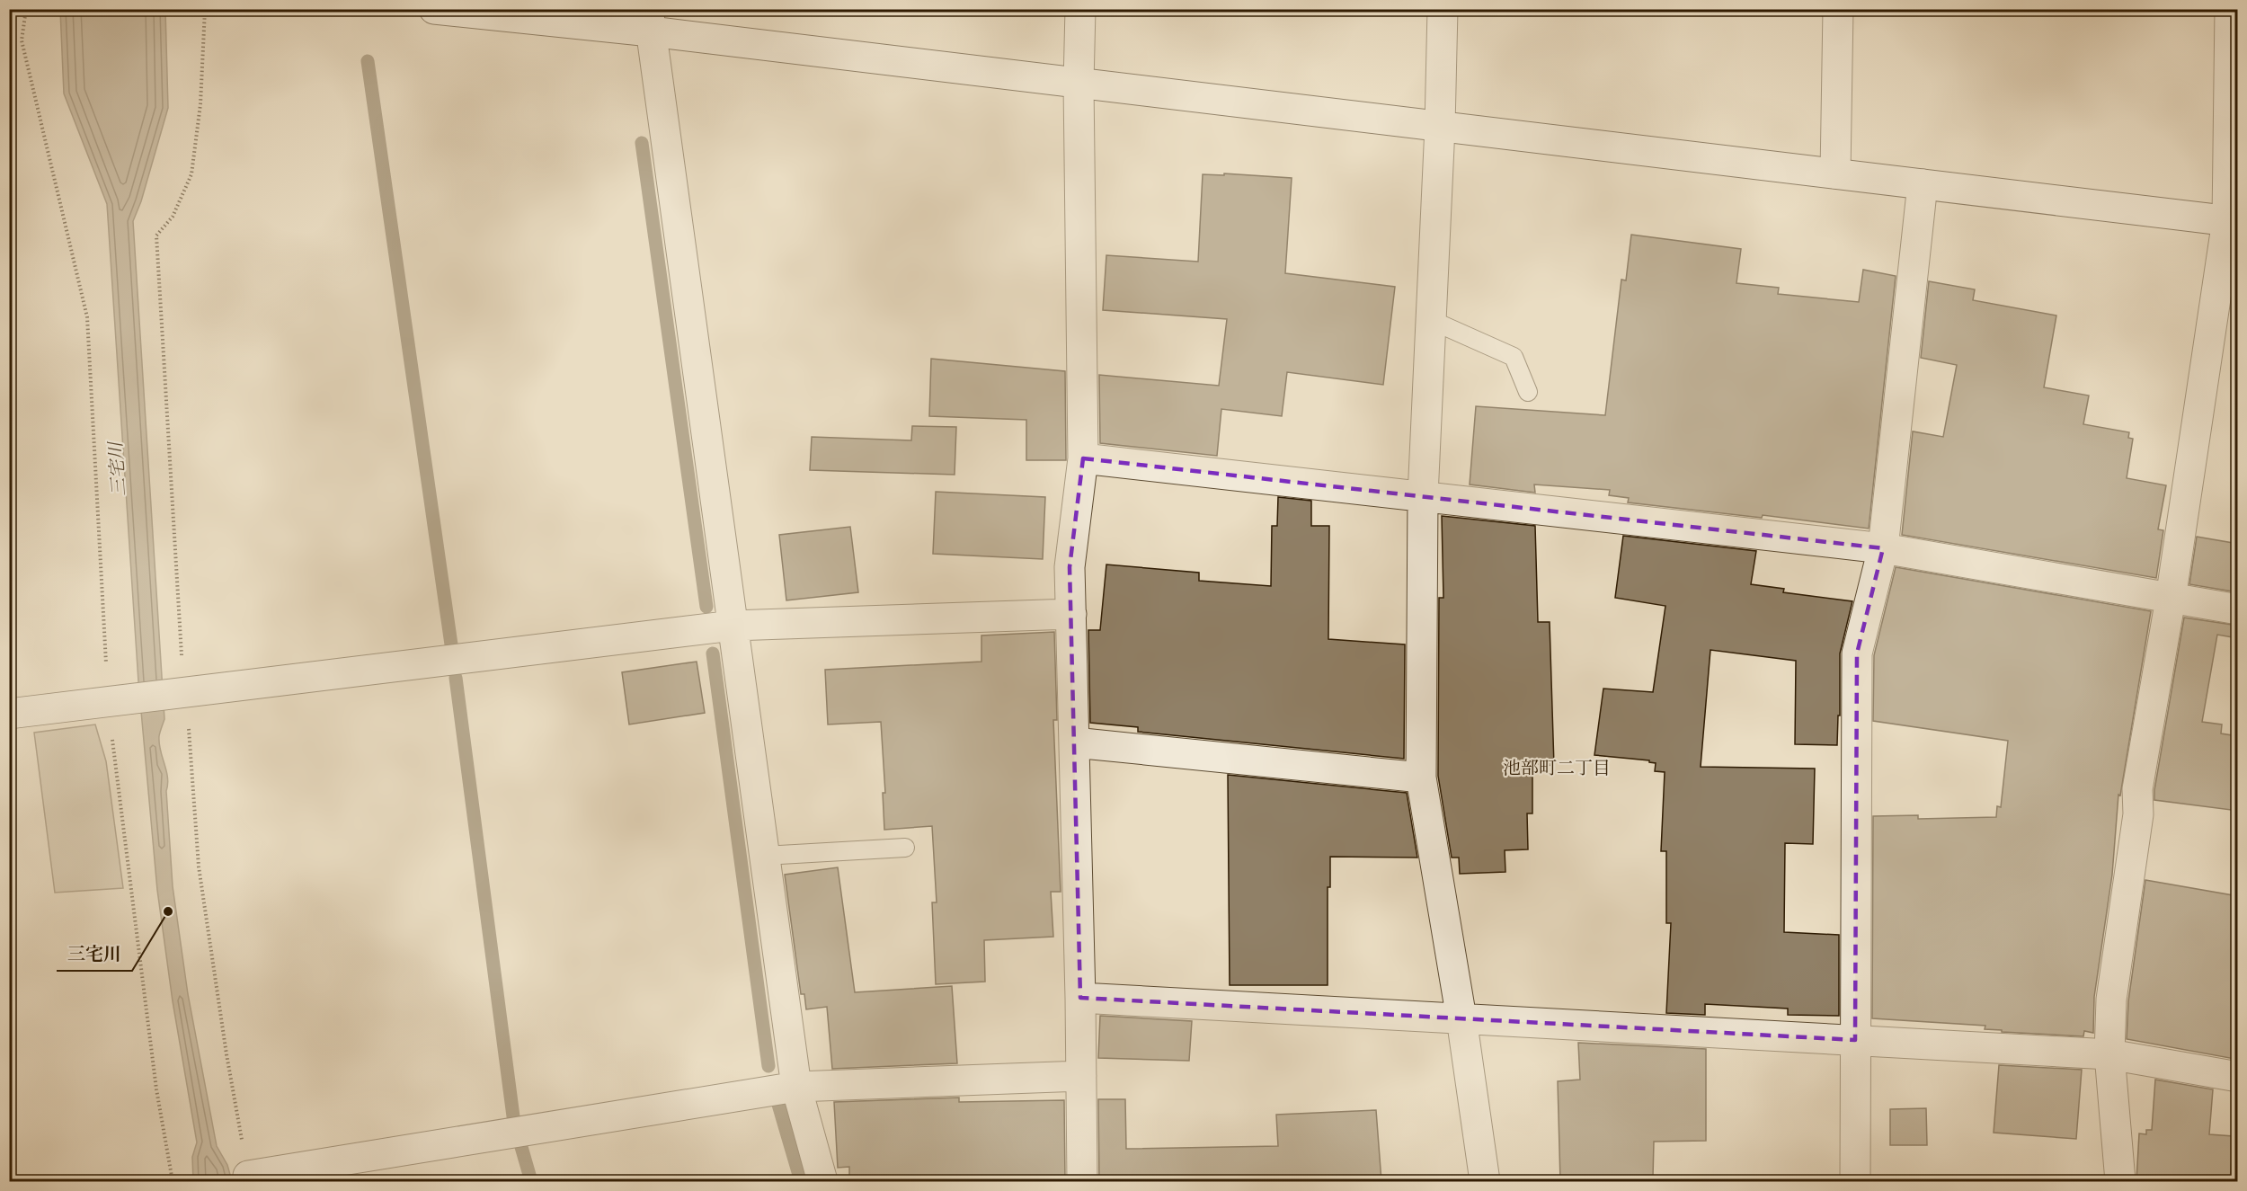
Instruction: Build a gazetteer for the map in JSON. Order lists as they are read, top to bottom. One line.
{"districts":["池部町二丁目"],"water":["三宅川"],"places":["三宅川"]}
